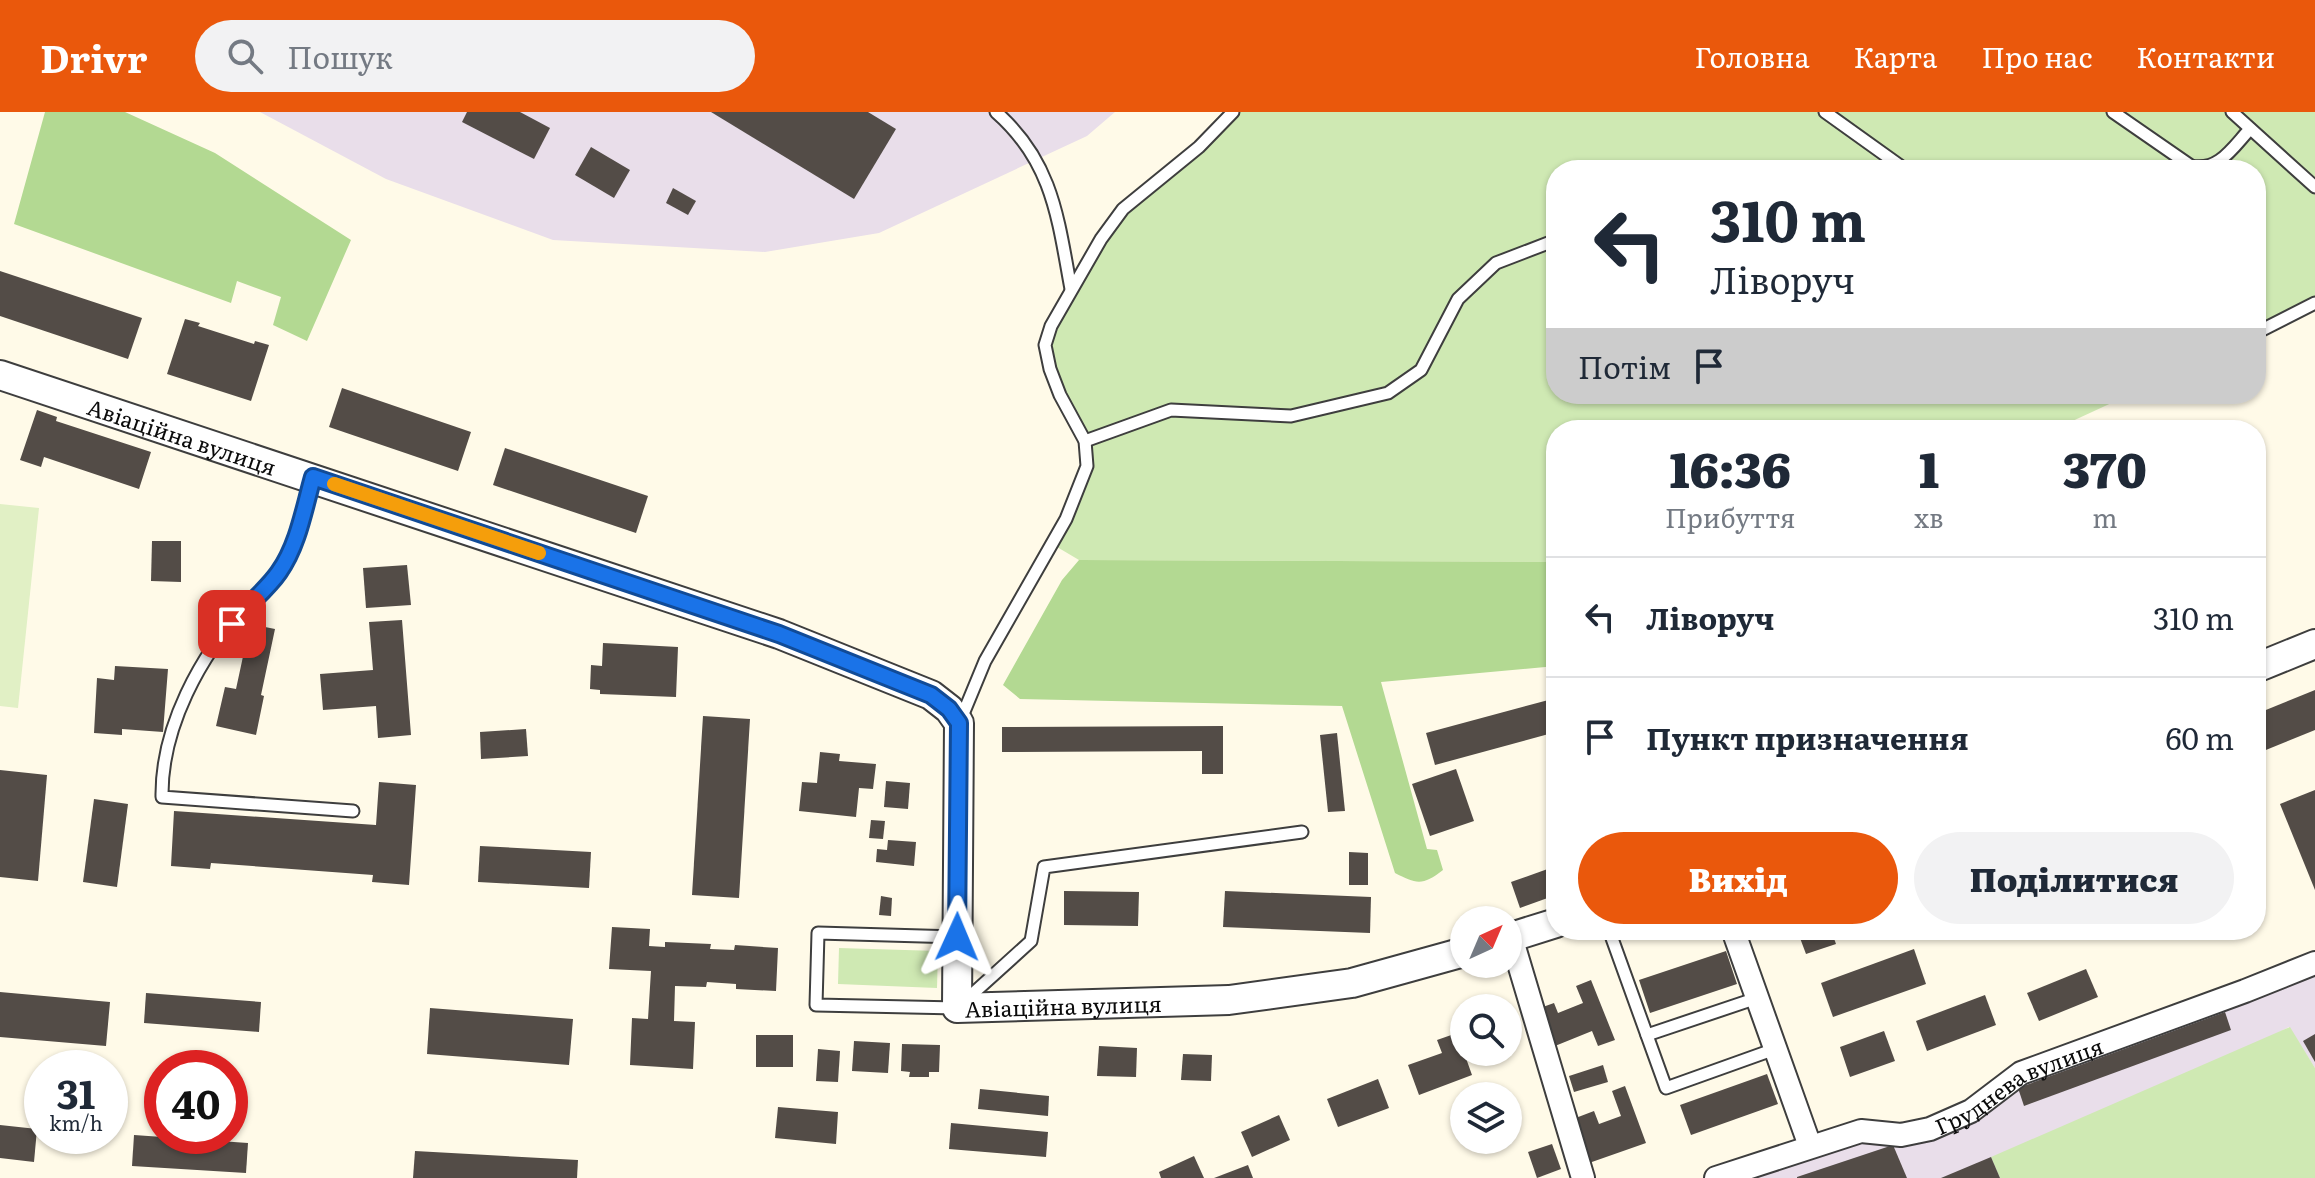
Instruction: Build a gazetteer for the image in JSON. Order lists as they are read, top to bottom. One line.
{"streets":{"street":["Авіаційна вулиця","Груднева вулиця"]},"north":"top right","page":{"header":"Drivr","search":"Пошук","nav":["Головна","Карта","Про нас","Контакти"],"turn":["310 m","Ліворуч"],"then":"Потім","eta":["16:36","Прибуття","1","хв","370","m"],"list":[{"name":"Ліворуч","value":"310 m"},{"name":"Пункт призначення","value":"60 m"}],"buttons":["Вихід","Поділитися"],"speed":"31 km/h","limit":"40"}}
